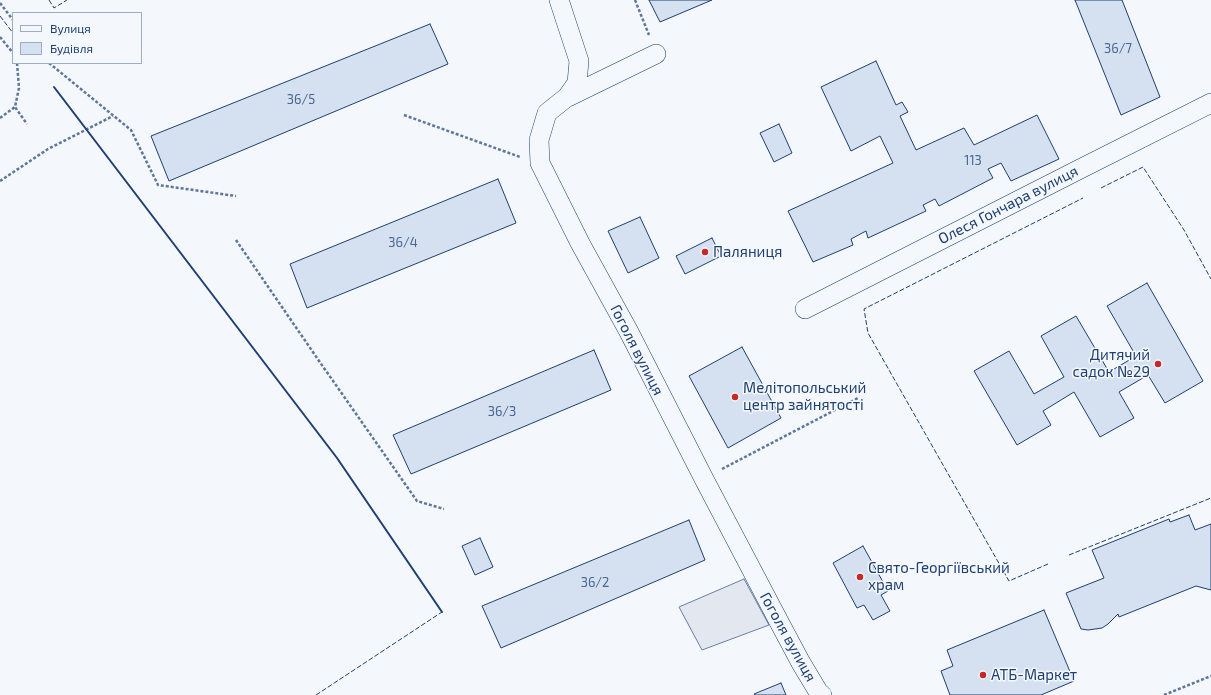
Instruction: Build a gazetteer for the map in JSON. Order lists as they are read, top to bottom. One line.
{"streets":{"street":["Олеся Гончара вулиця","Гоголя вулиця"]},"places":["Паляниця","Дитячий садок №29","Мелітопольський центр зайнятості","Свято-Георгіївський храм","АТБ-Маркет"],"house_numbers":["36/7","36/5","113","36/4","36/3","36/2"],"legend":["Вулиця","Будівля"]}
